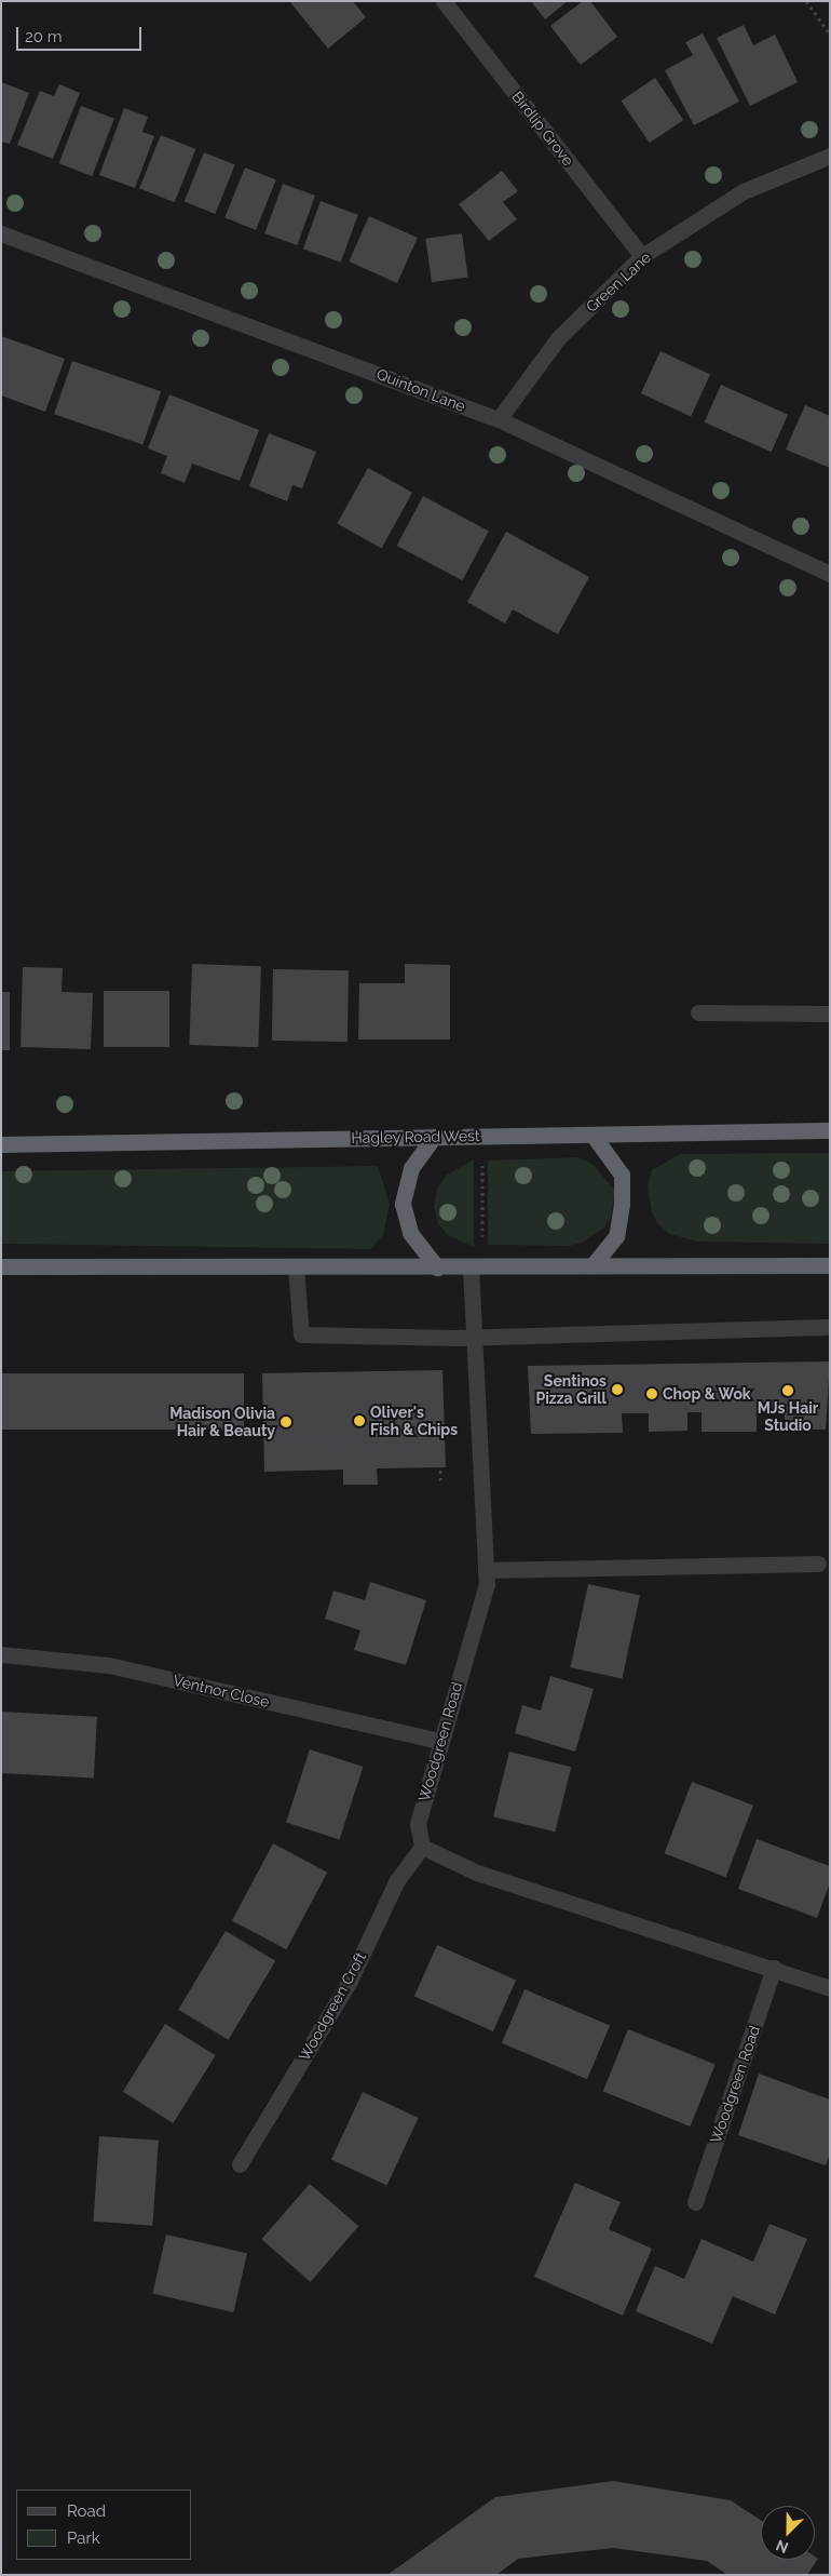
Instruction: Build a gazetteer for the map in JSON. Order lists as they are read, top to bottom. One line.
{"streets":{"highway":["Hagley Road West"],"street":["Birdlip Grove","Green Lane","Quinton Lane","Ventnor Close","Woodgreen Road","Woodgreen Croft"]},"crossings":[["Birdlip Grove","Green Lane"],["Green Lane","Quinton Lane"],["Ventnor Close","Woodgreen Road"],["Woodgreen Road","Woodgreen Croft"]],"places":["Sentinos Pizza Grill","MJs Hair Studio","Chop & Wok","Oliver's Fish & Chips","Madison Olivia Hair & Beauty"],"legend":["Road","Park"],"scale_bar":"20 m","north":"bottom left"}
